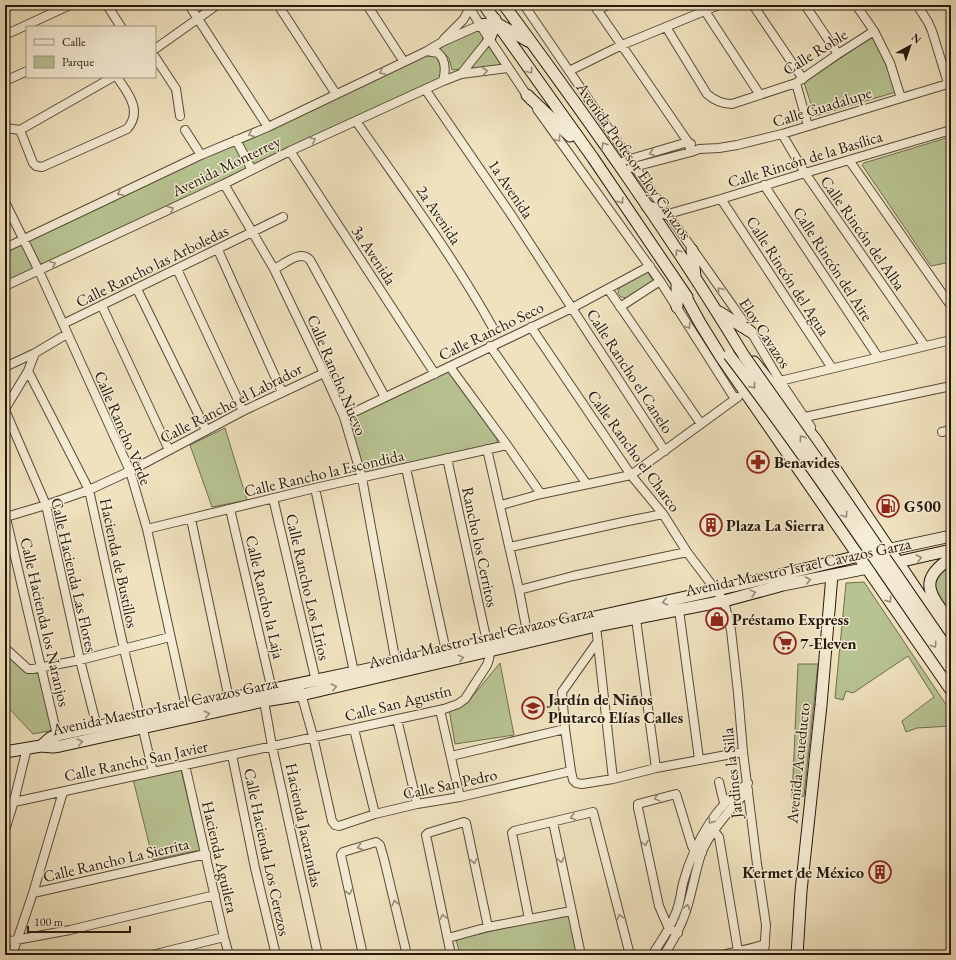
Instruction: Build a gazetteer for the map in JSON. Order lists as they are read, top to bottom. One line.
{"streets":{"main road":["Avenida Profesor Eloy Cavazos","Avenida Maestro Israel Cavazos Garza","Avenida Acueducto"],"street":["Calle Roble","Calle Guadalupe","Calle Rincón de la Basílica","Avenida Monterrey","1a Avenida","2a Avenida","Calle Rincón del Alba","3a Avenida","Calle Rincón del Aire","Calle Rancho las Arboledas","Calle Rincón del Agua","Calle Rancho Seco","Eloy Cavazos","Calle Rancho el Canelo","Calle Rancho Nuevo","Calle Rancho el Labrador","Calle Rancho Verde","Calle Rancho el Charco","Calle Rancho la Escondida","Rancho los Cerritos","Hacienda de Bustillos","Calle Hacienda Las Flores","Calle Rancho Los LIrios","Calle Rancho la Laja","Calle Hacienda los Naranjos","Calle San Agustín","Calle Rancho San Javier","Jardines la Silla","Calle San Pedro","Hacienda Jacarandas","Calle Hacienda Los Cerezos","Hacienda Aguilera","Calle Rancho La Sierrita"]},"crossings":[["Calle Guadalupe","Avenida Profesor Eloy Cavazos"],["Calle Guadalupe","Calle Rincón del Alba"],["Calle Guadalupe","Eloy Cavazos"],["Calle Rincón de la Basílica","Calle Rincón del Alba"],["Calle Rincón de la Basílica","Calle Rincón del Aire"],["Calle Rincón de la Basílica","Calle Rincón del Agua"],["Calle Rincón de la Basílica","Eloy Cavazos"],["Avenida Profesor Eloy Cavazos","Eloy Cavazos"],["Avenida Profesor Eloy Cavazos","Avenida Maestro Israel Cavazos Garza"],["Avenida Monterrey","1a Avenida"],["Avenida Monterrey","2a Avenida"],["Avenida Monterrey","3a Avenida"],["Avenida Monterrey","Calle Rancho Nuevo"],["Avenida Monterrey","Calle Rancho Verde"],["1a Avenida","Calle Rancho Seco"],["1a Avenida","Calle Rancho el Canelo"],["3a Avenida","Calle Rancho Seco"],["Calle Rancho las Arboledas","Calle Rancho Nuevo"],["Calle Rancho las Arboledas","Calle Rancho Verde"],["Calle Rancho Seco","Calle Rancho el Canelo"],["Calle Rancho Seco","Calle Rancho Nuevo"],["Calle Rancho Seco","Calle Rancho el Charco"],["Calle Rancho Nuevo","Calle Rancho el Labrador"],["Calle Rancho Nuevo","Calle Rancho la Escondida"],["Calle Rancho Nuevo","Avenida Maestro Israel Cavazos Garza"],["Calle Rancho el Labrador","Calle Rancho Verde"],["Calle Rancho el Labrador","Hacienda de Bustillos"],["Calle Rancho el Labrador","Calle Hacienda Las Flores"],["Calle Rancho el Labrador","Calle Hacienda los Naranjos"],["Calle Rancho Verde","Calle Rancho la Escondida"],["Calle Rancho Verde","Avenida Maestro Israel Cavazos Garza"],["Calle Rancho el Charco","Avenida Maestro Israel Cavazos Garza"],["Calle Rancho el Charco","Jardines la Silla"],["Calle Rancho la Escondida","Rancho los Cerritos"],["Calle Rancho la Escondida","Calle Rancho Los LIrios"],["Calle Rancho la Escondida","Calle Rancho la Laja"],["Rancho los Cerritos","Avenida Maestro Israel Cavazos Garza"],["Rancho los Cerritos","Calle San Agustín"],["Hacienda de Bustillos","Avenida Maestro Israel Cavazos Garza"],["Hacienda de Bustillos","Calle Rancho San Javier"],["Avenida Maestro Israel Cavazos Garza","Calle Hacienda Las Flores"],["Avenida Maestro Israel Cavazos Garza","Calle Rancho Los LIrios"],["Avenida Maestro Israel Cavazos Garza","Calle Rancho la Laja"],["Avenida Maestro Israel Cavazos Garza","Calle Hacienda los Naranjos"],["Avenida Maestro Israel Cavazos Garza","Calle San Agustín"],["Avenida Maestro Israel Cavazos Garza","Avenida Acueducto"],["Avenida Maestro Israel Cavazos Garza","Jardines la Silla"],["Avenida Maestro Israel Cavazos Garza","Hacienda Jacarandas"],["Calle San Agustín","Calle Rancho San Javier"],["Calle San Agustín","Calle San Pedro"],["Calle San Agustín","Hacienda Jacarandas"],["Calle Rancho San Javier","Hacienda Jacarandas"],["Calle Rancho San Javier","Calle Hacienda Los Cerezos"],["Calle Rancho San Javier","Hacienda Aguilera"],["Hacienda Aguilera","Calle Rancho La Sierrita"]],"places":{"pharmacy":["Benavides"],"fuel station":["G500"],"building":["Plaza La Sierra","Kermet de México"],"shop":["Préstamo Express"],"supermarket":["7-Eleven"],"school or university":["Jardín de Niños Plutarco Elías Calles"]},"legend":["Calle","Parque"],"scale_bar":"100 m","north":"top right"}
